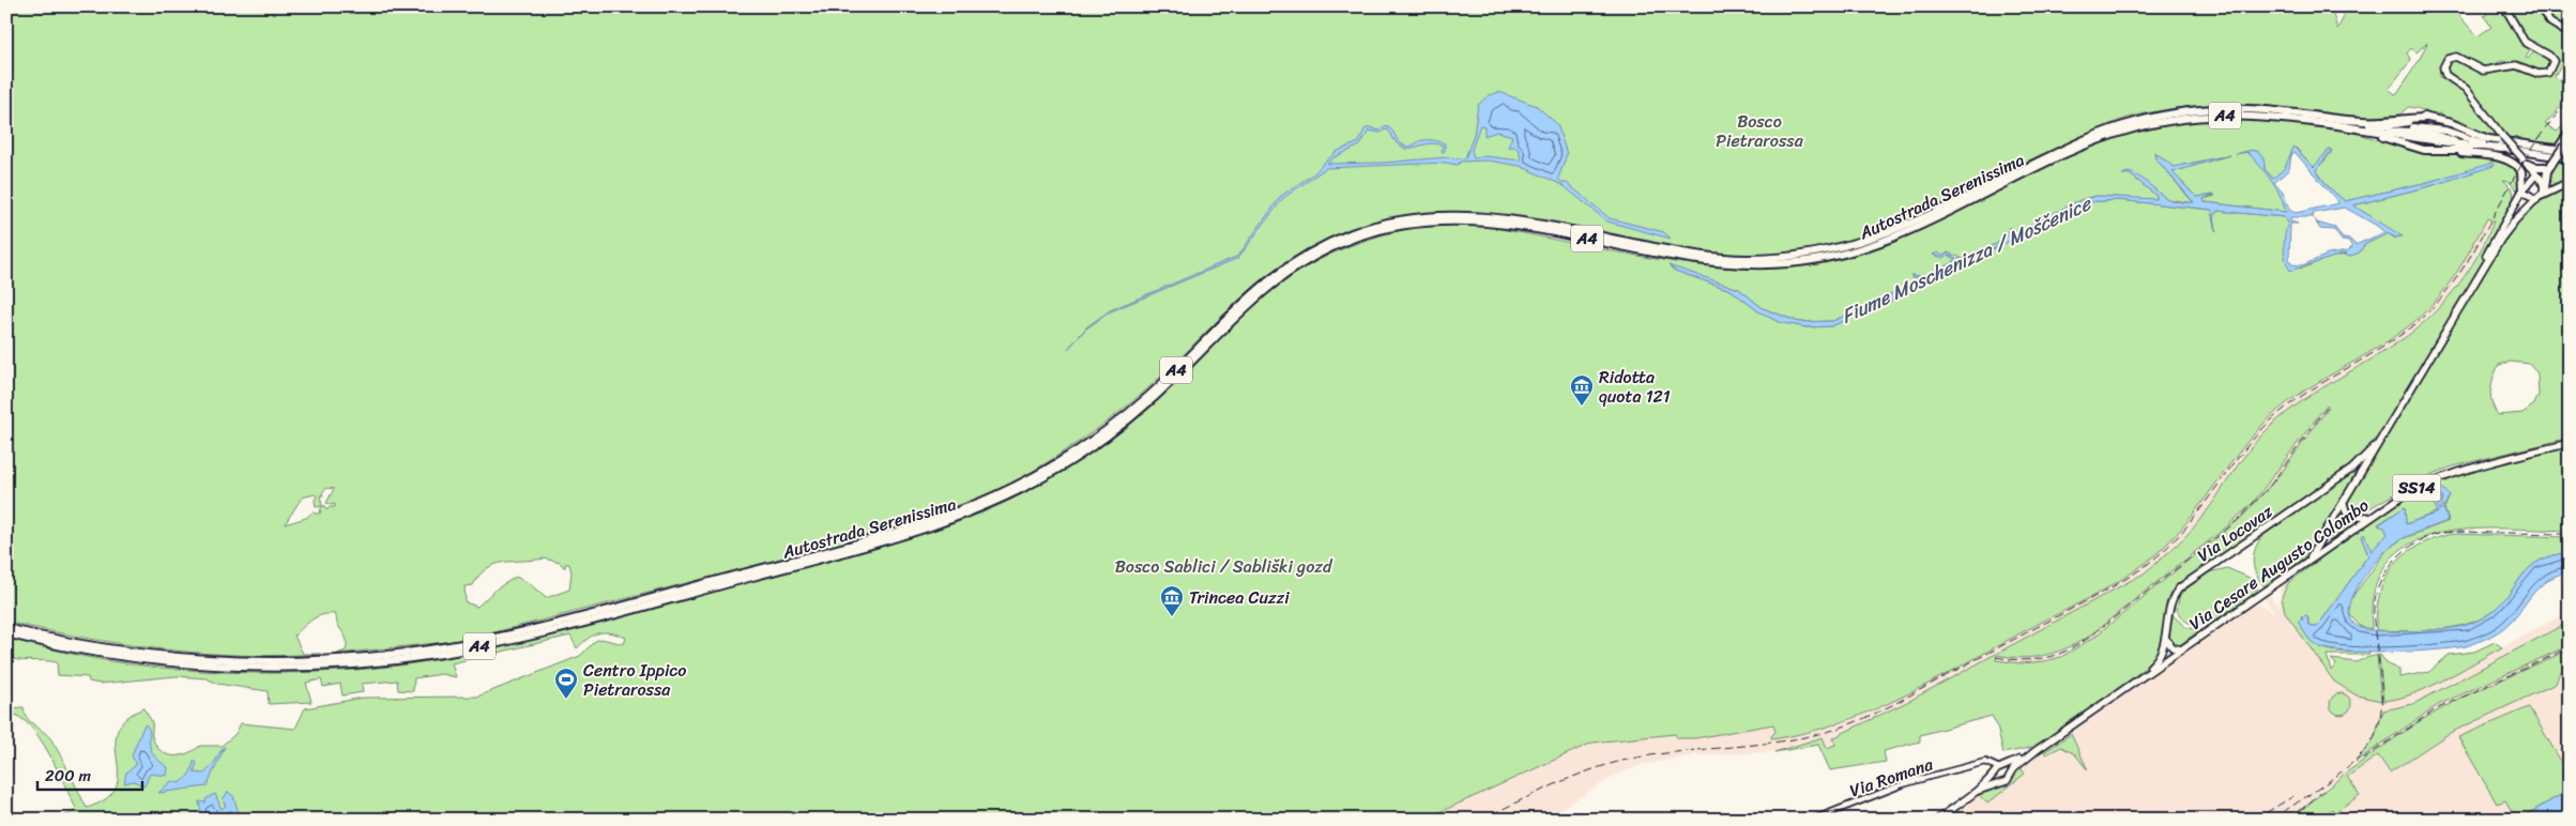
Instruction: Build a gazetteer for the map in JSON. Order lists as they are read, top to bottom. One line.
{"streets":{"highway":["A4","Autostrada Serenissima"],"main road":["SS14","Via Locovaz","Via Cesare Augusto Colombo"],"street":["Via Romana"]},"crossings":[["A4","Autostrada Serenissima"],["Via Locovaz","Via Cesare Augusto Colombo"],["Via Cesare Augusto Colombo","Via Romana"]],"water":["Fiume Moschenizza / Moščenice"],"parks":["Bosco Pietrarossa","Bosco Sablici / Sabliški gozd"],"places":{"museum":["Ridotta quota 121","Trincea Cuzzi"],"sports":["Centro Ippico Pietrarossa"]},"scale_bar":"200 m"}
